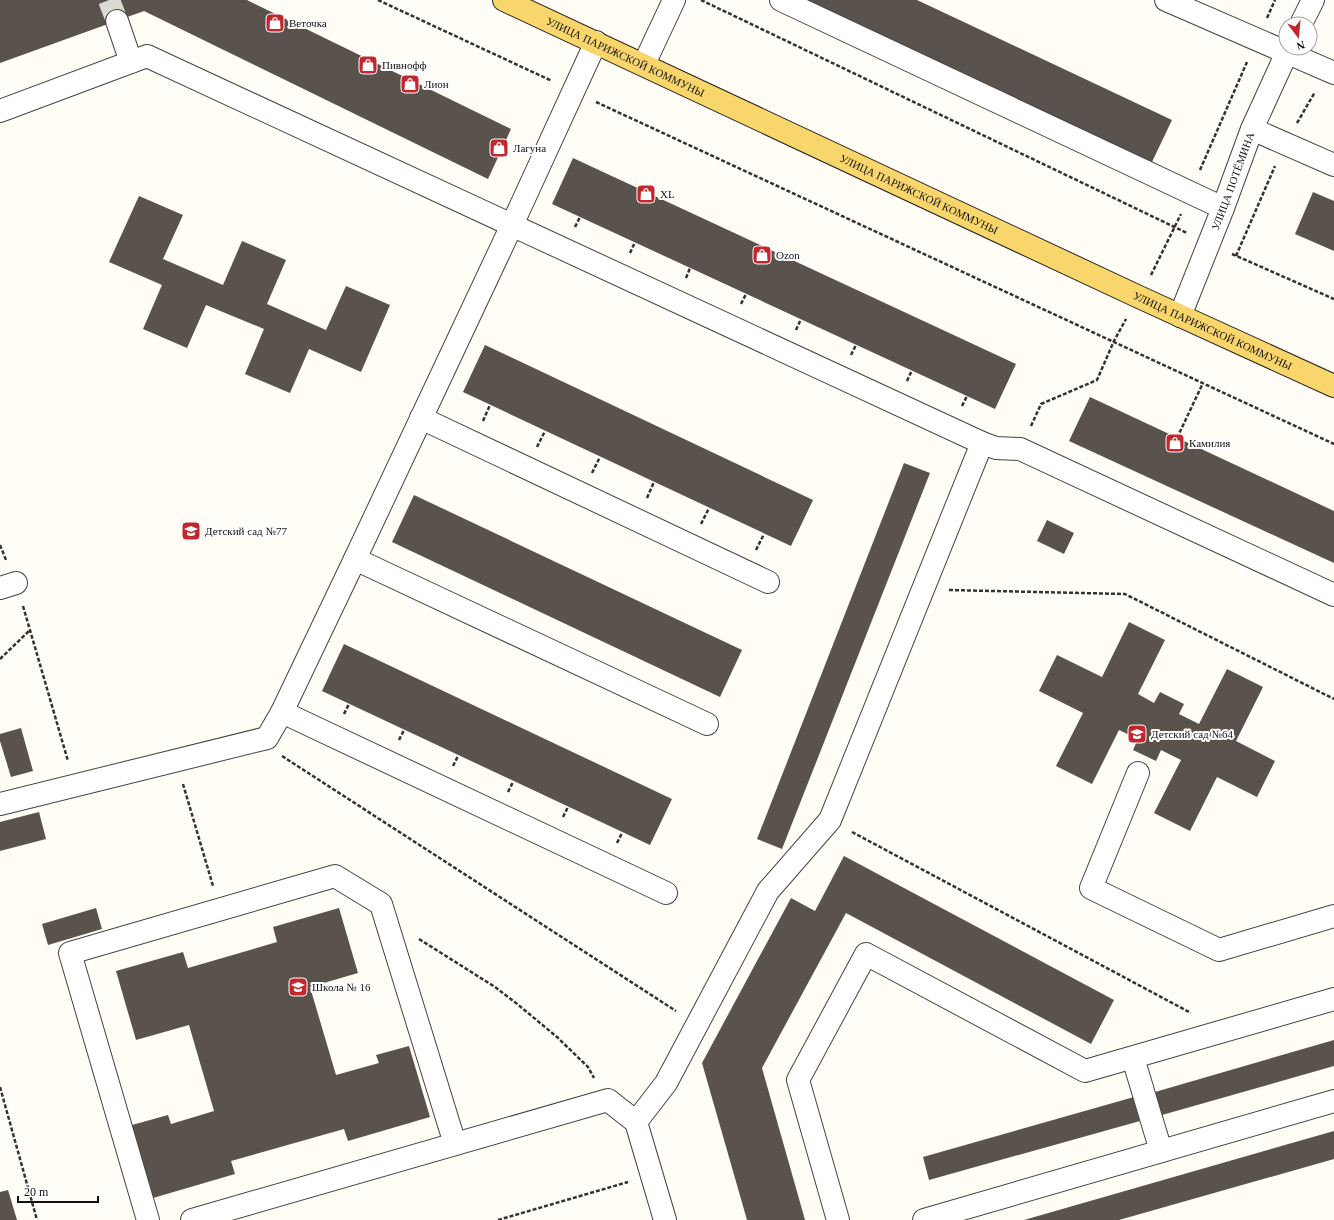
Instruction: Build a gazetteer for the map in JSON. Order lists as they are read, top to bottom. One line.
{"streets":{"main road":["УЛИЦА ПАРИЖСКОЙ КОММУНЫ"],"street":["УЛИЦА ПОТЁМИНА"]},"crossings":[["УЛИЦА ПАРИЖСКОЙ КОММУНЫ","УЛИЦА ПОТЁМИНА"]],"places":{"shop":["Веточка","Пивнофф","Лион","Лагуна","XL","Ozon","Камилия"],"school or university":["Детский сад №77","Детский сад №64","Школа № 16"]},"scale_bar":"20 m","north":"bottom"}
